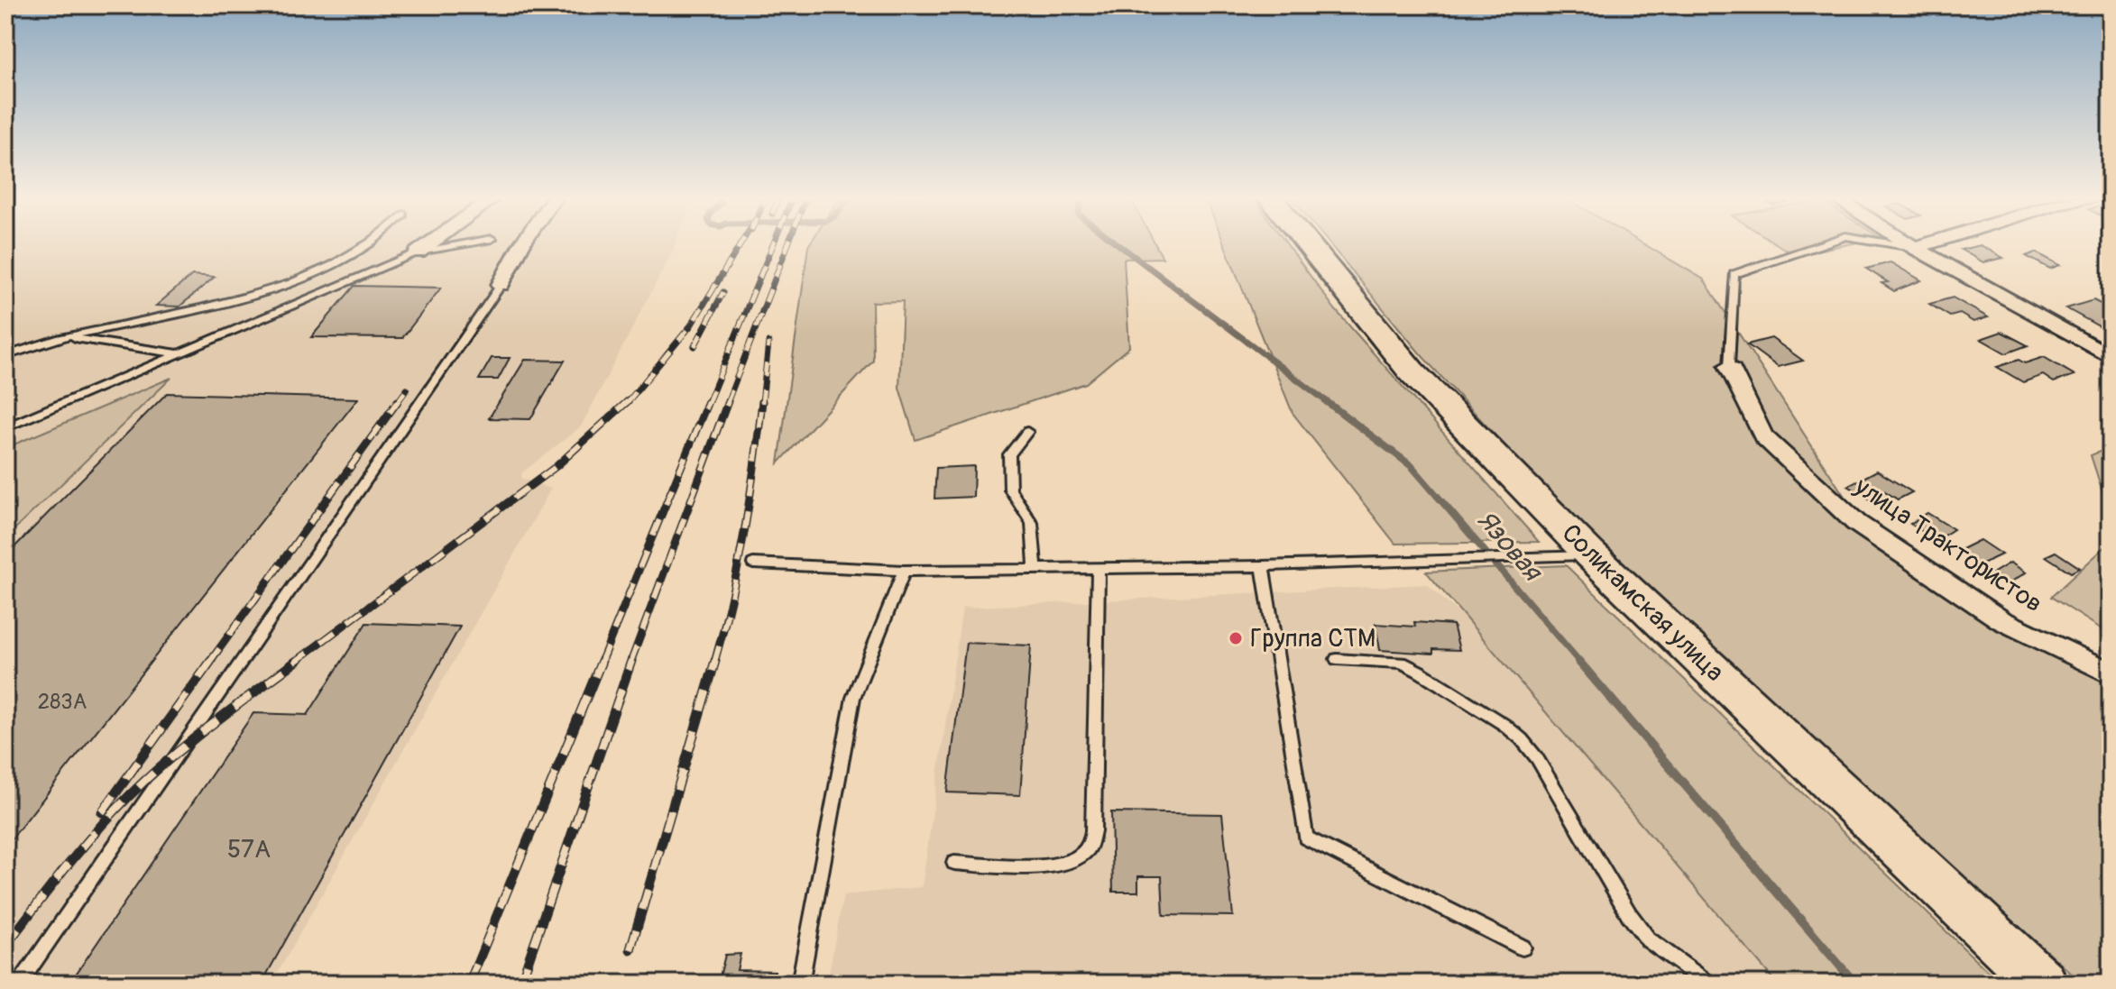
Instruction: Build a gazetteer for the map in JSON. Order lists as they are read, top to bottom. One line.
{"streets":{"main road":["Соликамская улица"],"street":["улица Трактористов"]},"water":["Язовая"],"places":["Группа СТМ"],"house_numbers":["283А","57А"]}
